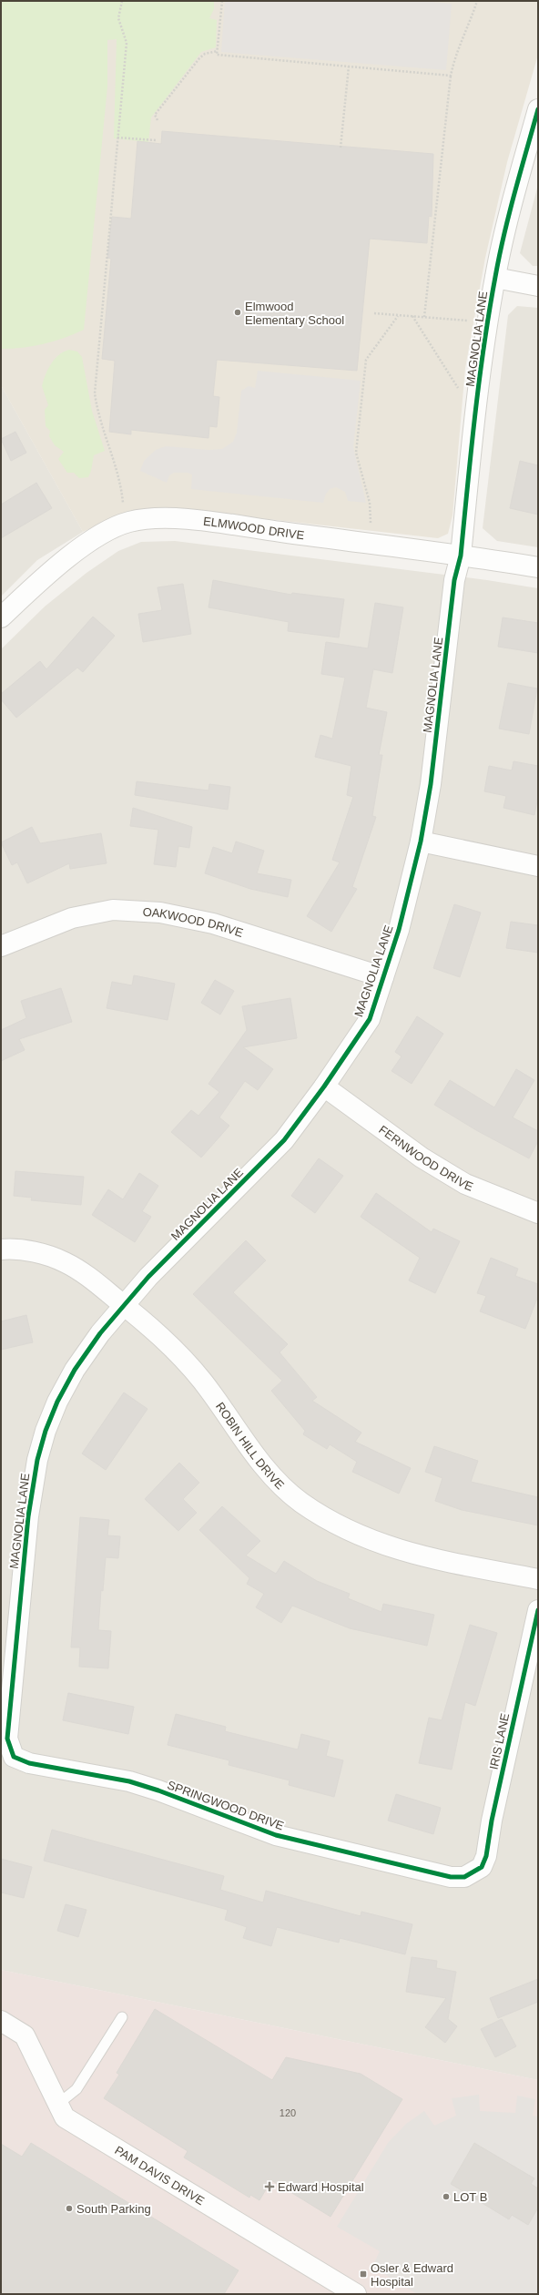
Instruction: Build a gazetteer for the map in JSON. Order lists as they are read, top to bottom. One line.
{"streets":{"street":["MAGNOLIA LANE","ELMWOOD DRIVE","OAKWOOD DRIVE","FERNWOOD DRIVE","ROBIN HILL DRIVE","IRIS LANE","SPRINGWOOD DRIVE","PAM DAVIS DRIVE"]},"crossings":[["MAGNOLIA LANE","ELMWOOD DRIVE"],["MAGNOLIA LANE","OAKWOOD DRIVE"],["MAGNOLIA LANE","FERNWOOD DRIVE"],["MAGNOLIA LANE","ROBIN HILL DRIVE"],["MAGNOLIA LANE","SPRINGWOOD DRIVE"],["IRIS LANE","SPRINGWOOD DRIVE"]],"places":{"other":["Elmwood Elementary School","LOT B","South Parking"],"health":["Edward Hospital"],"transit":["Osler & Edward Hospital"]},"house_numbers":["120"]}
